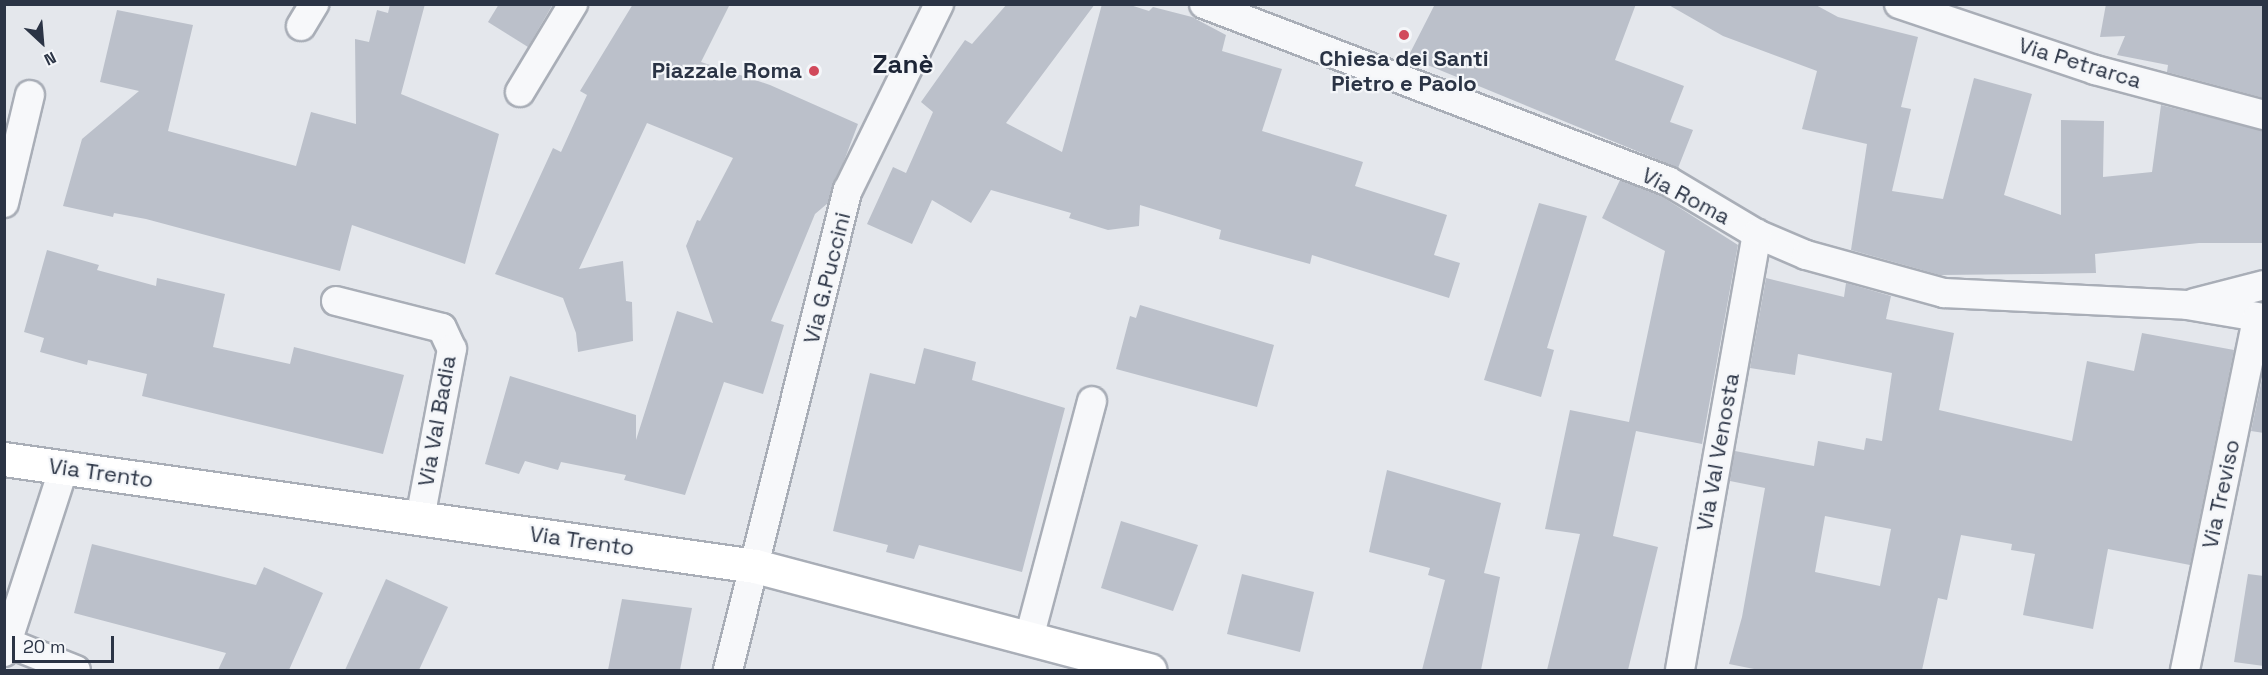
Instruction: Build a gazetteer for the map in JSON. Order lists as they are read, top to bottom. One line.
{"streets":{"street":["Via Petrarca","Via Roma","Via G.Puccini","Via Val Badia","Via Val Venosta","Via Trento","Via Treviso"]},"crossings":[["Via Roma","Via Val Venosta"],["Via Roma","Via Treviso"],["Via G.Puccini","Via Trento"],["Via Val Badia","Via Trento"]],"districts":["Zanè"],"places":["Chiesa dei Santi Pietro e Paolo","Piazzale Roma"],"scale_bar":"20 m","north":"bottom right"}
